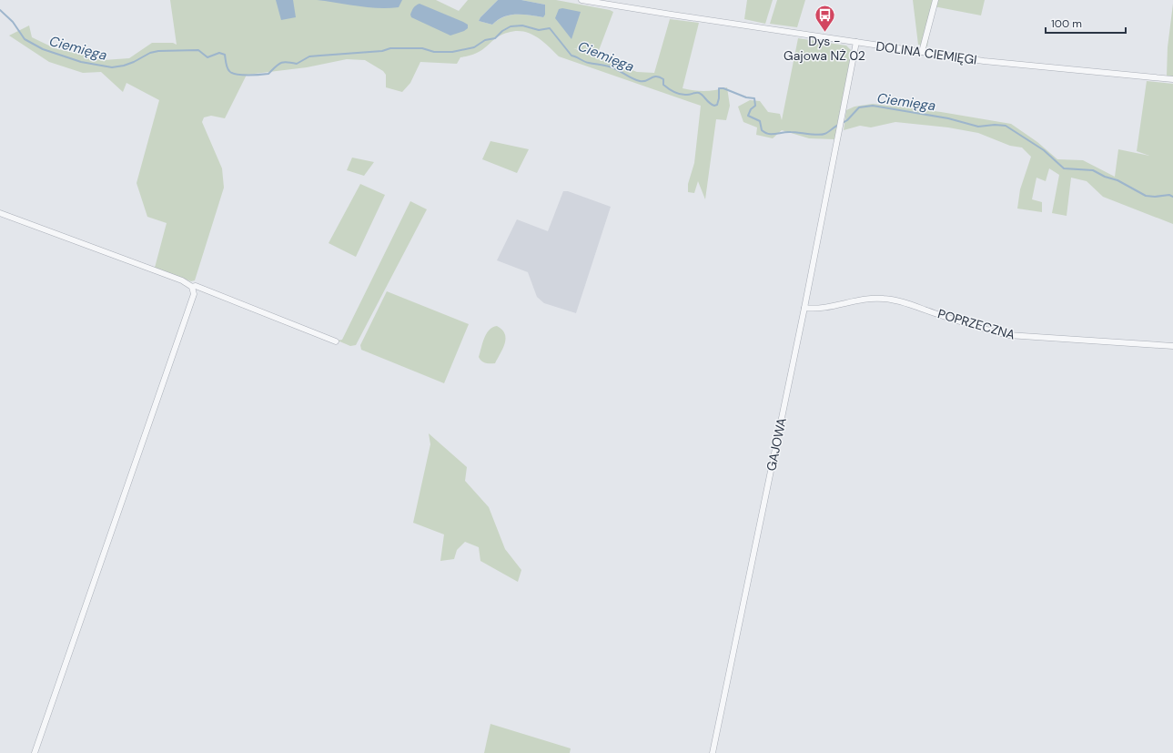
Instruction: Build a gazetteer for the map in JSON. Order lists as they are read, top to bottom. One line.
{"streets":{"street":["DOLINA CIEMIĘGI","POPRZECZNA","GAJOWA"]},"crossings":[["DOLINA CIEMIĘGI","GAJOWA"],["POPRZECZNA","GAJOWA"]],"water":["Ciemięga"],"places":{"bus stop":["Dys - Gajowa NŻ 02"]},"scale_bar":"100 m"}
